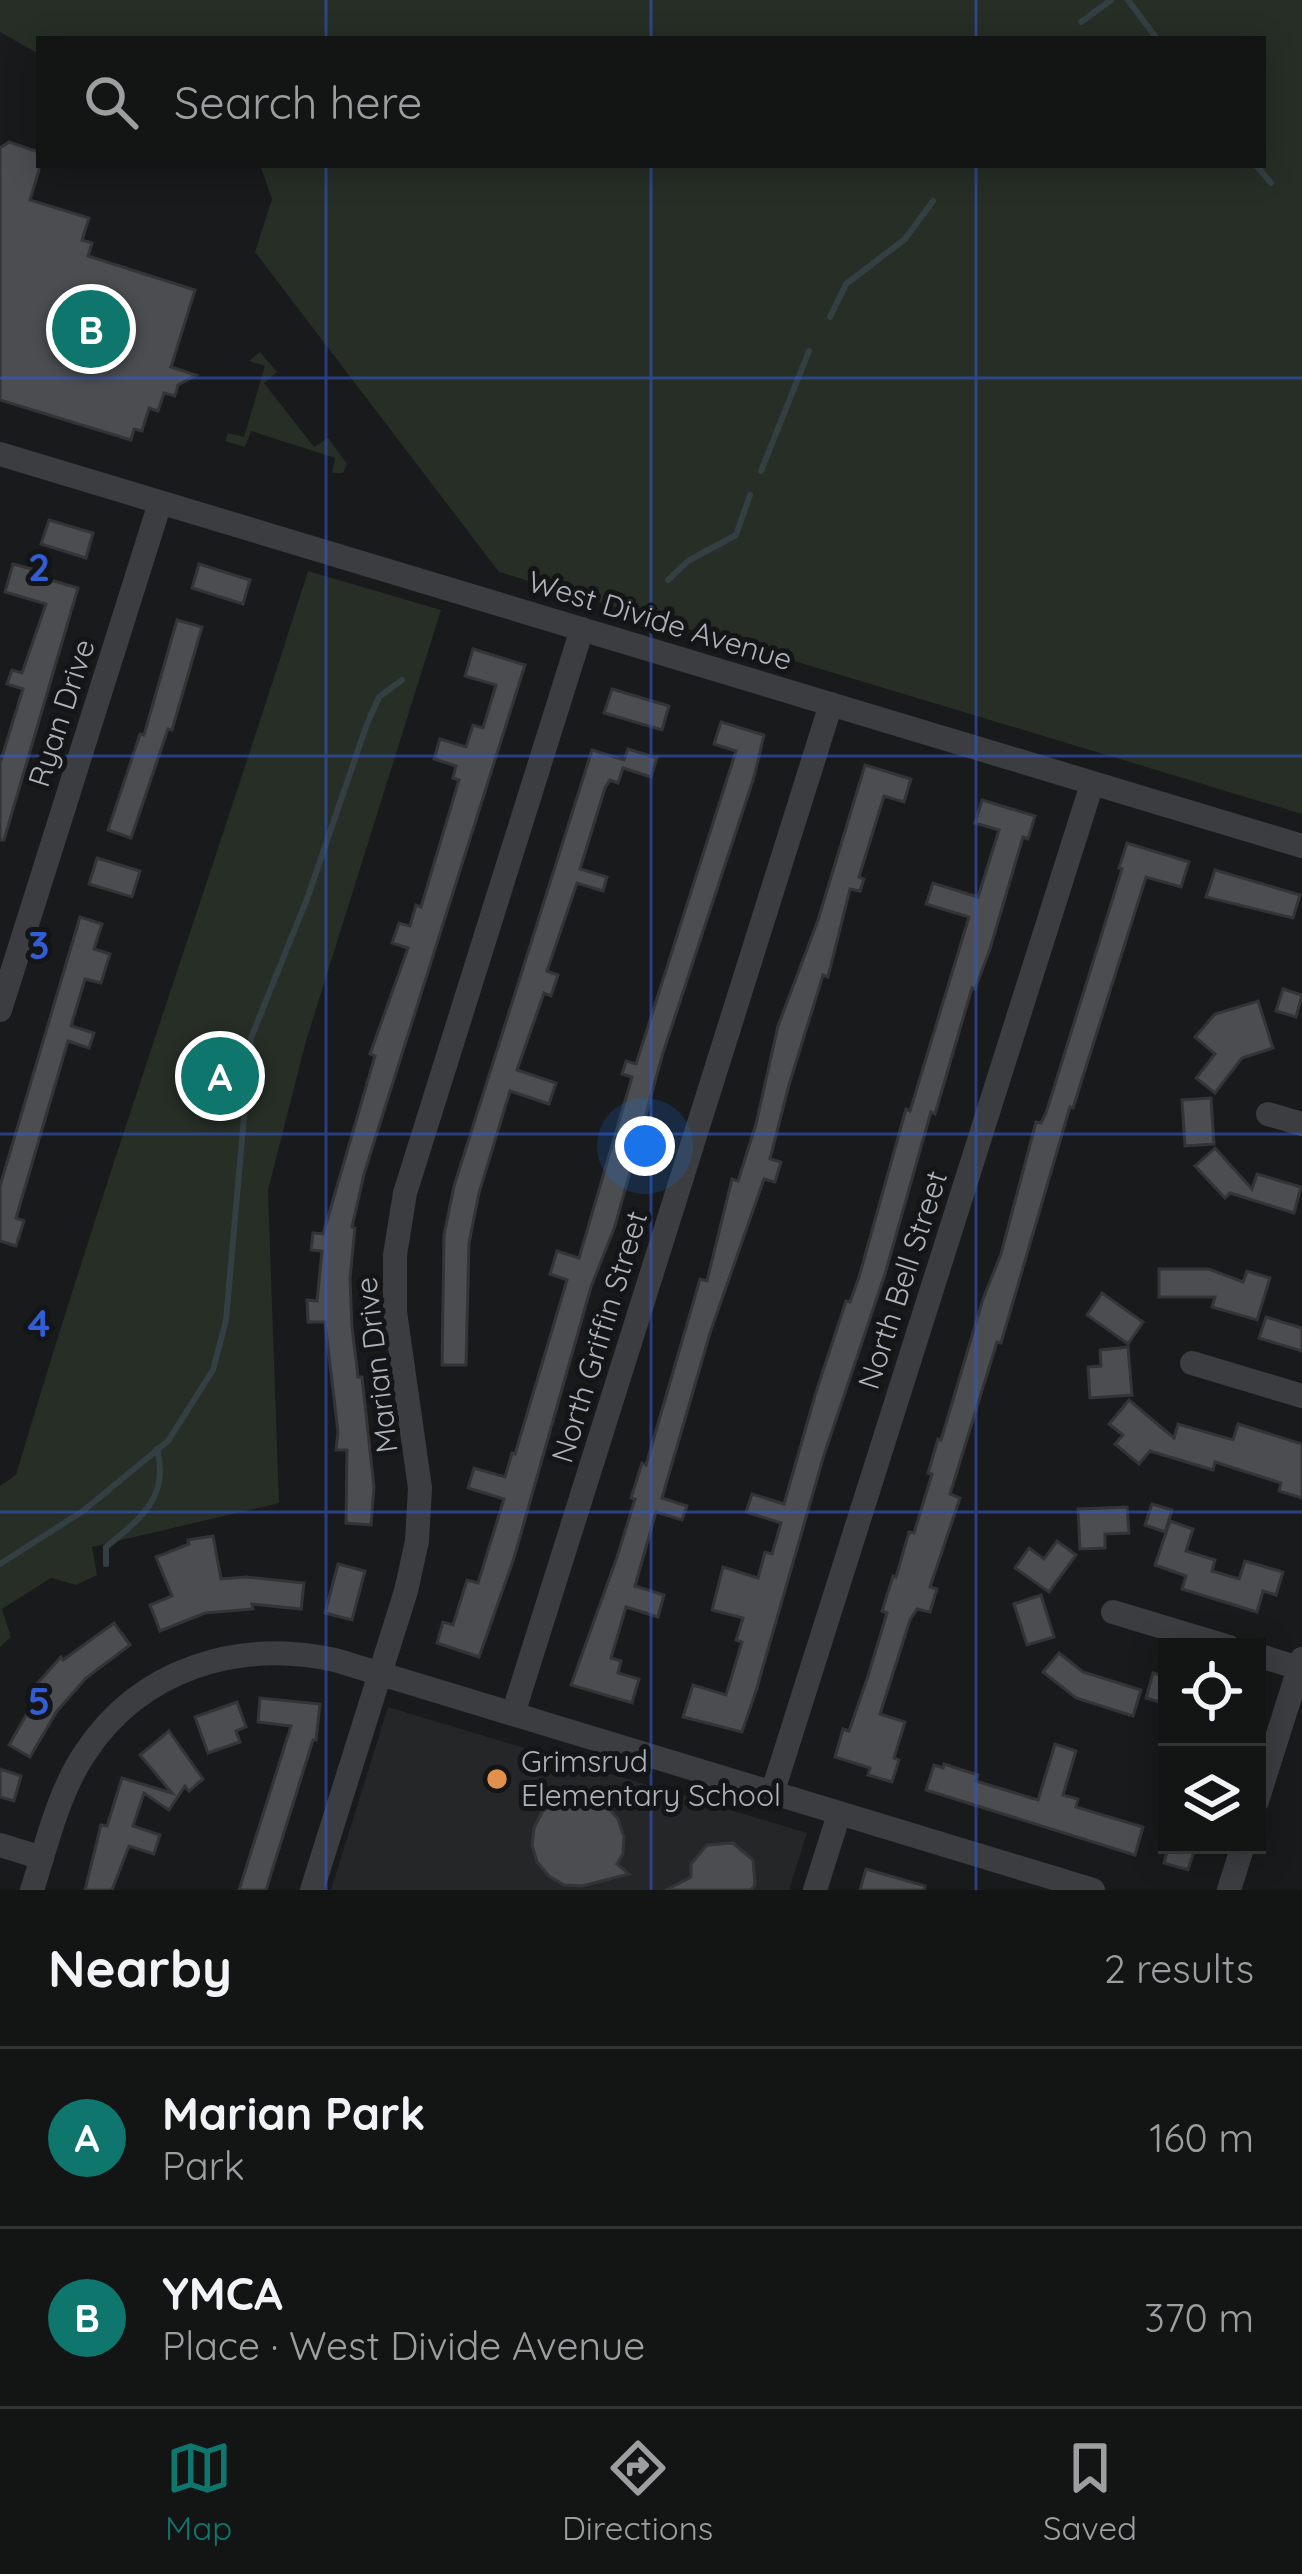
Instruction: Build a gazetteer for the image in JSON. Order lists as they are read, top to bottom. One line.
{"streets":{"street":["West Divide Avenue","Ryan Drive","North Bell Street","North Griffin Street","Marian Drive"]},"crossings":[["West Divide Avenue","Ryan Drive"],["West Divide Avenue","North Bell Street"],["West Divide Avenue","North Griffin Street"],["West Divide Avenue","Marian Drive"]],"places":["Grimsrud Elementary School"],"page":{"search":"Search here","pins":["B","A"],"heading":["Nearby","2 results"],"list":[{"mark":"A","name":"Marian Park","note":"Park","value":"160 m"},{"mark":"B","name":"YMCA","note":"Place · West Divide Avenue","value":"370 m"}],"nav":["Map","Directions","Saved"]},"grid":{"rows":["2","3","4","5"]}}
